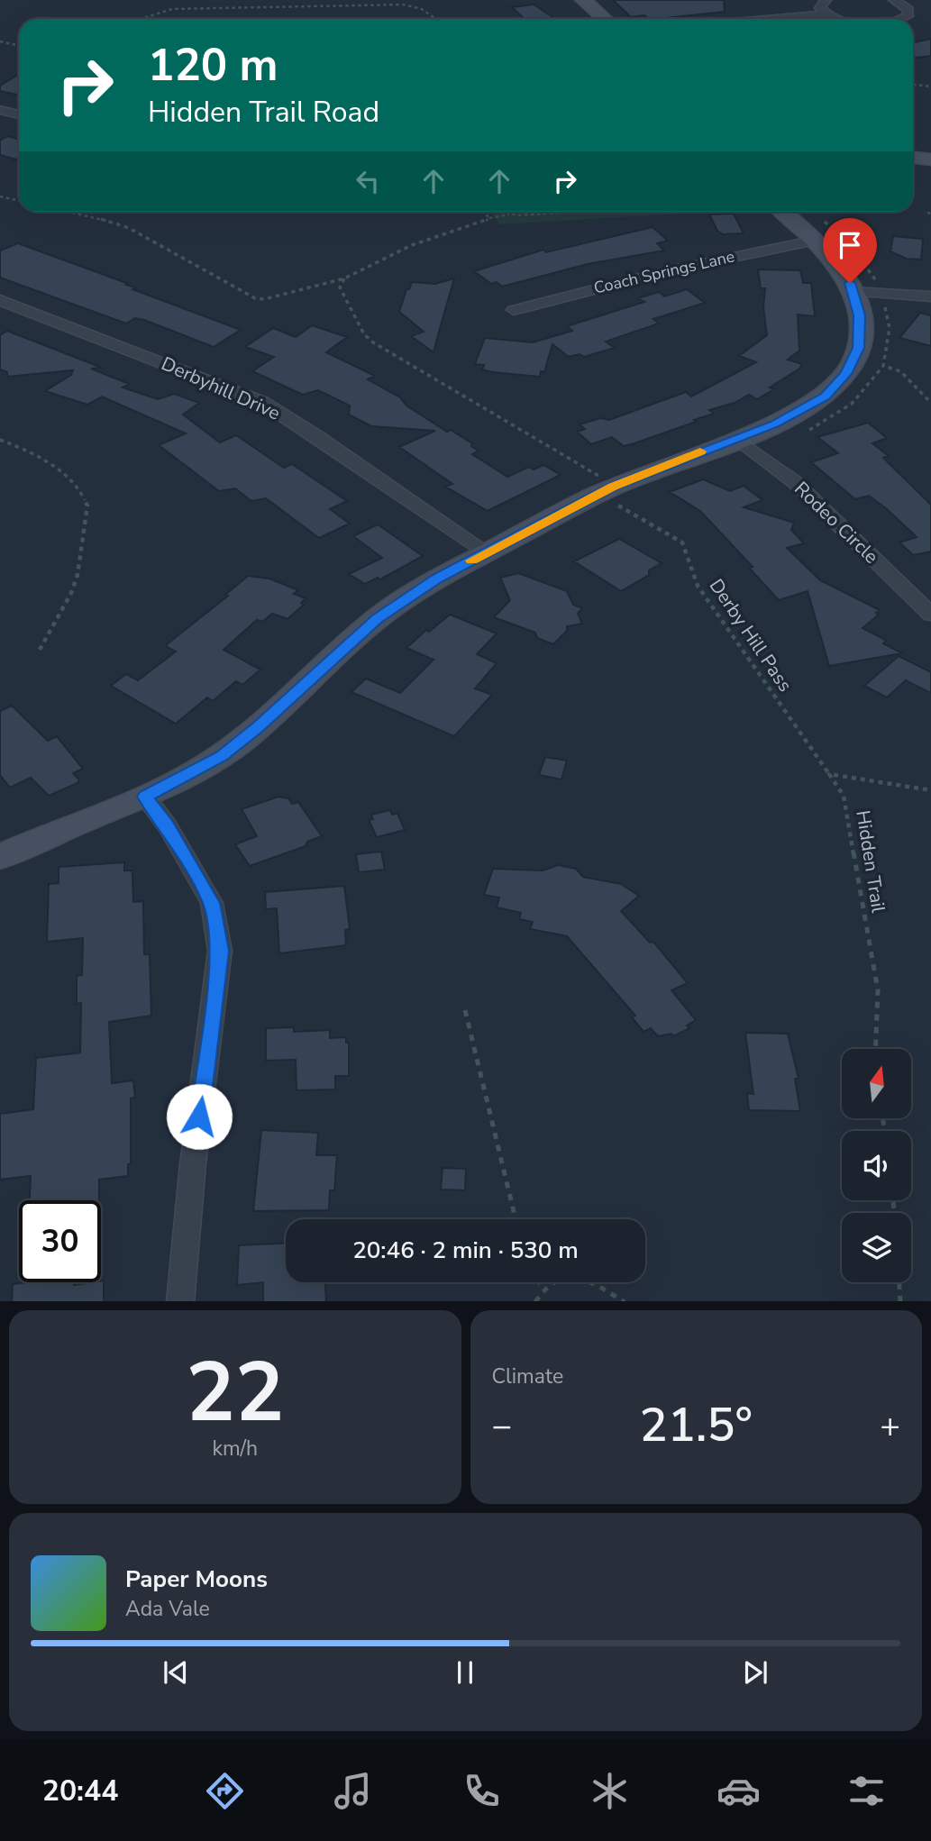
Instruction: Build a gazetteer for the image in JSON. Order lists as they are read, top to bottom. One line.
{"streets":{"street":["Coach Springs Lane","Derbyhill Drive","Rodeo Circle"],"path":["Derby Hill Pass","Hidden Trail"]},"crossings":[["Derby Hill Pass","Hidden Trail"]],"north":"top","page":{"turn":["120 m","Hidden Trail Road"],"limit":"30","trip":"20:46 · 2 min · 530 m","tile":[["22","km/h"],"Climate"],"heat":["−","21.5°","+"],"song":["Paper Moons","Ada Vale"],"tabs":"20:44"}}
